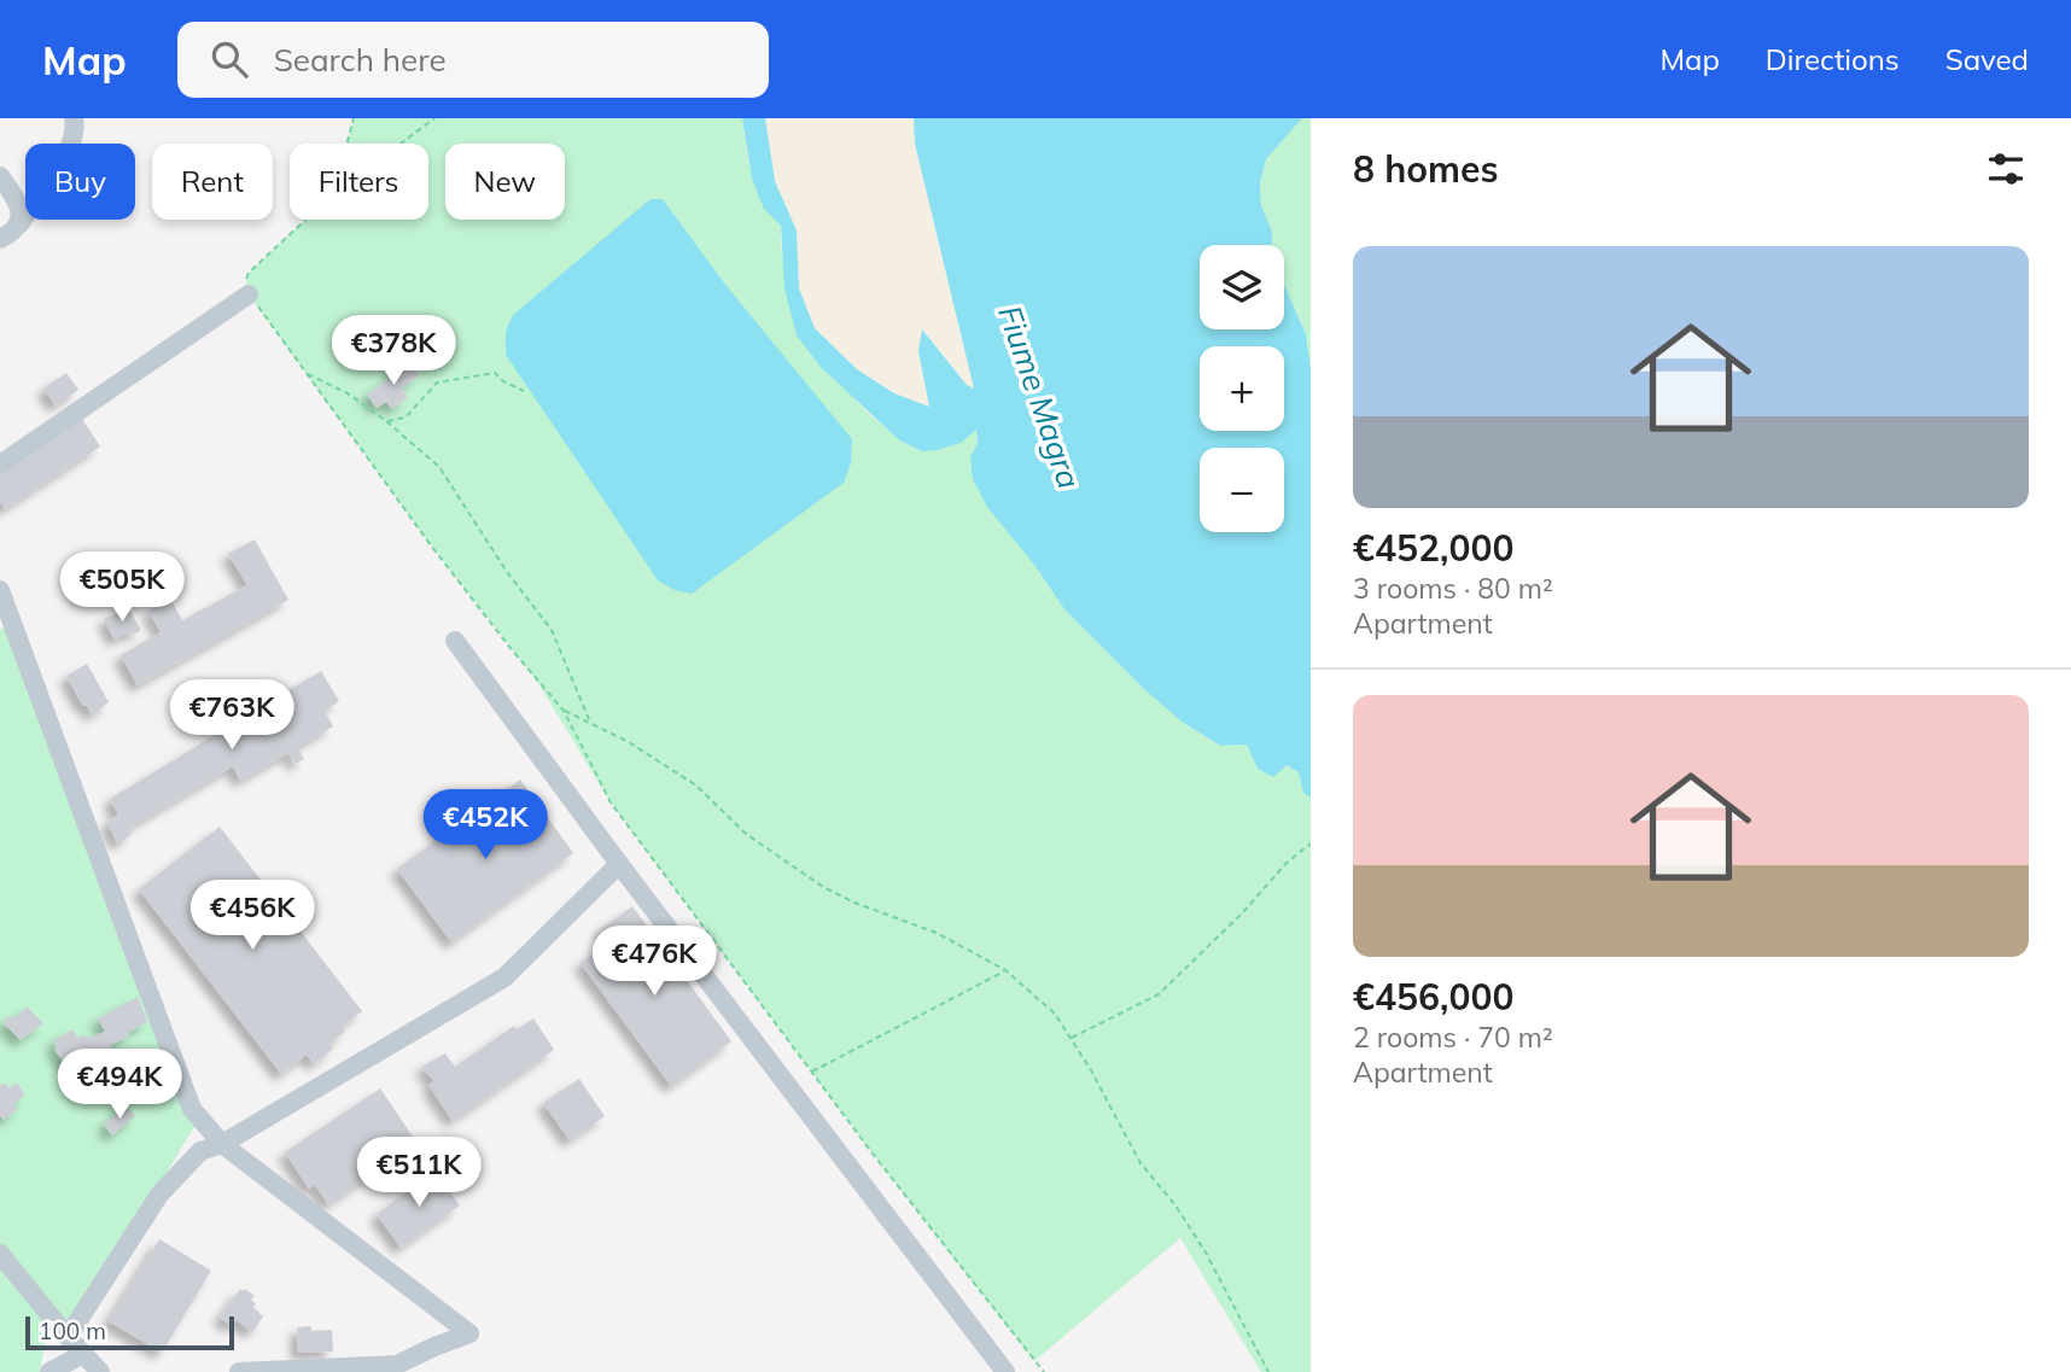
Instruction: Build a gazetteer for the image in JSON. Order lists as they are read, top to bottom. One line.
{"water":["Fiume Magra"],"scale_bar":"100 m","page":{"header":"Map","search":"Search here","nav":["Map","Directions","Saved"],"heading":"8 homes","chip":["Buy","Rent","Filters","New"],"list":[{"name":"€452,000","note":"3 rooms · 80 m² · Apartment"},{"name":"€456,000","note":"2 rooms · 70 m² · Apartment"}],"map_buttons":["+","−"],"price":["€378K","€505K","€763K","€452K","€456K","€476K","€494K","€511K"],"scale":"100 m"}}
